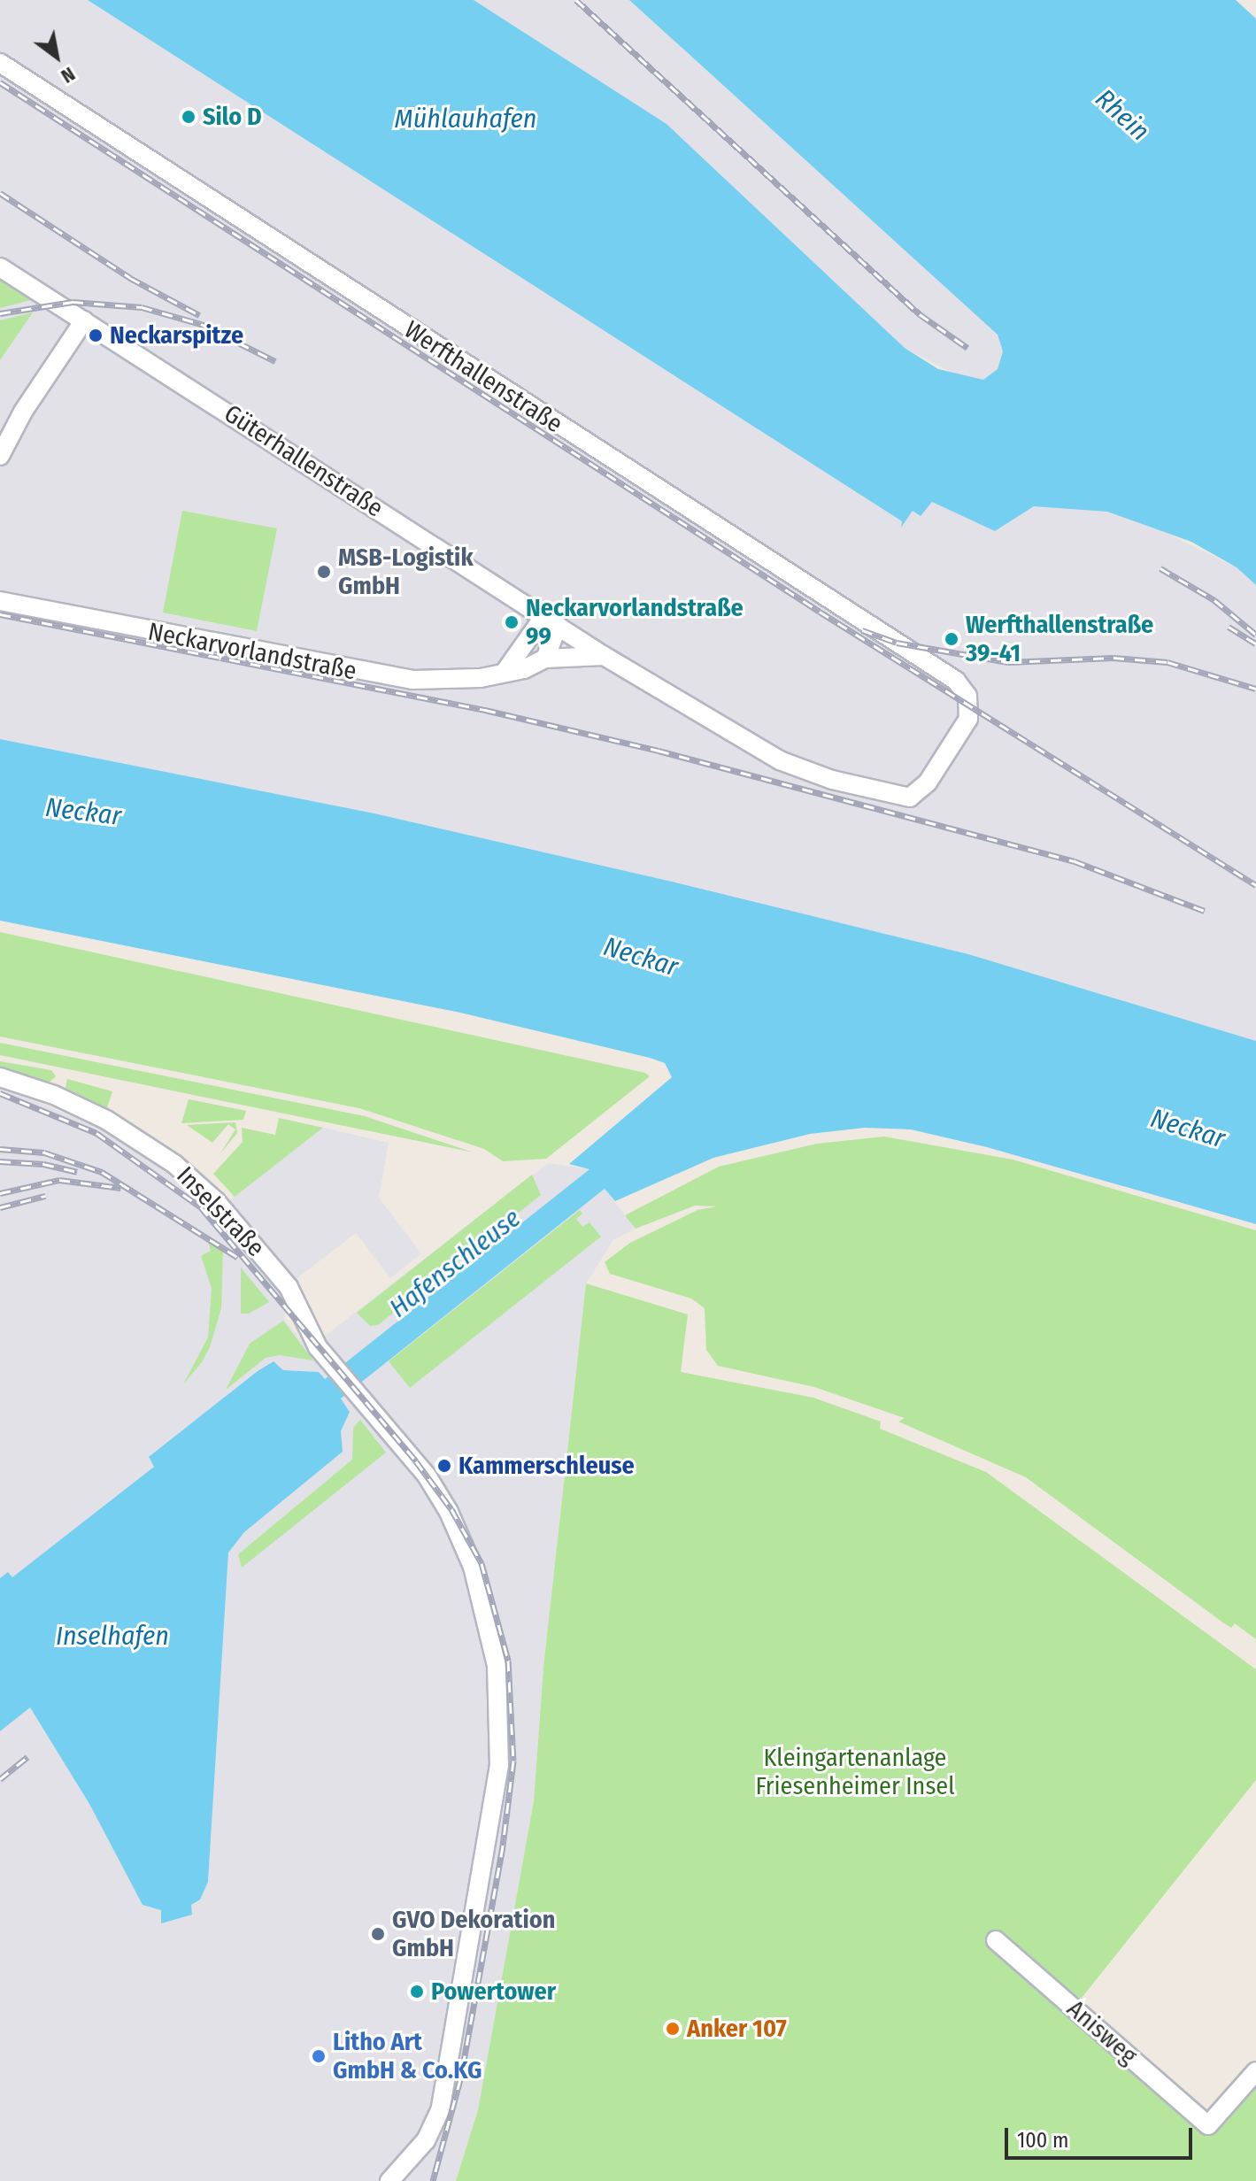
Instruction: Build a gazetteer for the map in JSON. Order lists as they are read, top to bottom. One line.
{"streets":{"street":["Werfthallenstraße","Güterhallenstraße","Neckarvorlandstraße","Inselstraße","Anisweg"]},"crossings":[["Werfthallenstraße","Güterhallenstraße"],["Güterhallenstraße","Neckarvorlandstraße"]],"water":["Rhein","Mühlauhafen","Neckar","Hafenschleuse","Inselhafen"],"parks":["Kleingartenanlage Friesenheimer Insel"],"places":["Silo D","Neckarspitze","MSB-Logistik GmbH","Neckarvorlandstraße 99","Werfthallenstraße 39-41","Kammerschleuse","GVO Dekoration GmbH","Powertower","Anker 107","Litho Art GmbH & Co.KG"],"scale_bar":"100 m","north":"bottom right"}
